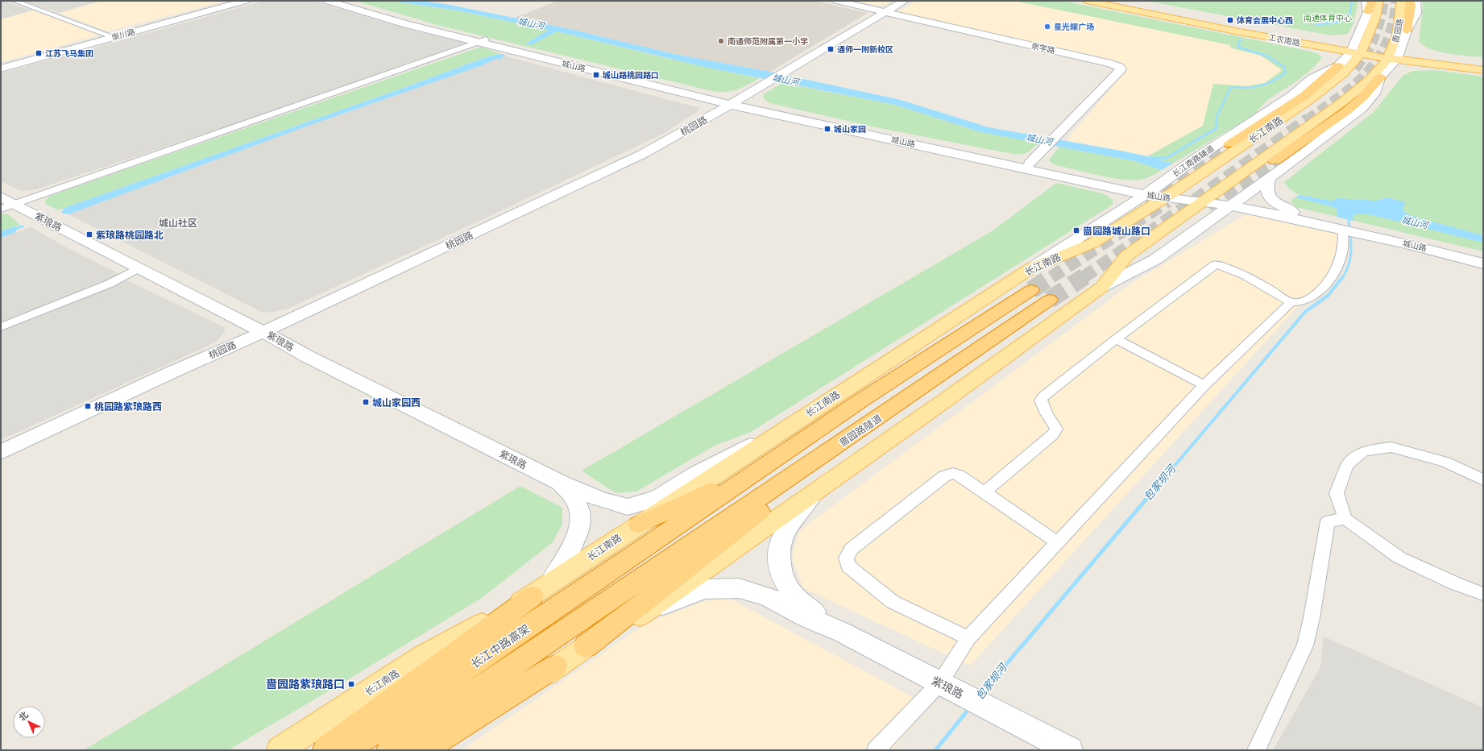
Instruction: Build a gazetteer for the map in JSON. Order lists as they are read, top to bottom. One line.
{"streets":{"highway":["啬园路隧道","长江中路高架"],"main road":["啬园路","工农南路","长江南路"],"street":["崇川路","崇学路","城山路","桃园路","长江南路辅道","紫琅路"]},"crossings":[["啬园路","工农南路"],["工农南路","长江南路"],["工农南路","长江南路辅道"],["崇学路","城山路"],["崇学路","桃园路"],["城山路","桃园路"],["城山路","长江南路"],["城山路","长江南路辅道"],["桃园路","紫琅路"],["长江南路","长江南路辅道"],["长江南路","紫琅路"],["长江南路","长江中路高架"]],"districts":["城山社区"],"water":["城山河","包家坝河"],"parks":["南通体育中心"],"places":{"transit":["体育会展中心西","通师一附新校区","江苏飞马集团","城山路桃园路口","城山家园","啬园路城山路口","紫琅路桃园路北","城山家园西","桃园路紫琅路西","啬园路紫琅路口"],"other":["星光耀广场","南通师范附属第一小学"]},"north":"top left"}
